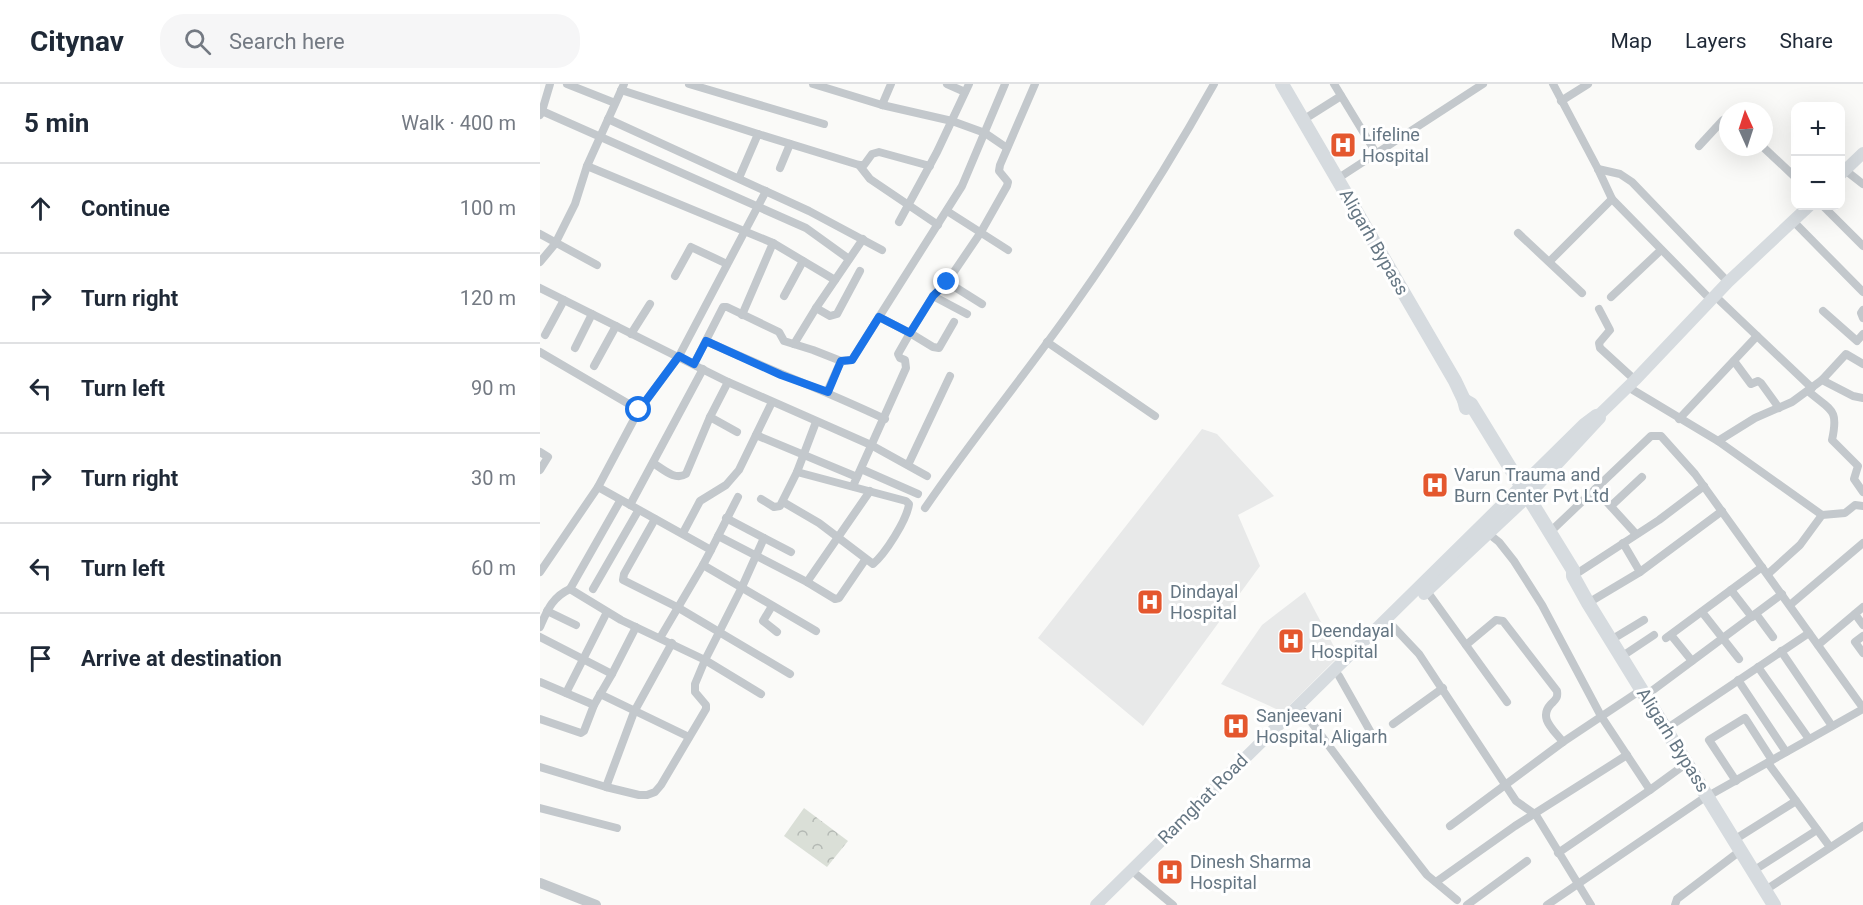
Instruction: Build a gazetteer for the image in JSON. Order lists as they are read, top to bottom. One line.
{"streets":{"highway":["Aligarh Bypass"],"main road":["Ramghat Road"]},"crossings":[["Aligarh Bypass","Ramghat Road"]],"places":{"hospital":["Lifeline Hospital","Varun Trauma and Burn Center Pvt Ltd","Dindayal Hospital","Deendayal Hospital","Sanjeevani Hospital, Aligarh","Dinesh Sharma Hospital"]},"north":"top","page":{"header":"Citynav","search":"Search here","nav":["Map","Layers","Share"],"heading":["5 min","Walk · 400 m"],"map_buttons":["+","−"],"list":[["Continue","100 m"],["Turn right","120 m"],["Turn left","90 m"],["Turn right","30 m"],["Turn left","60 m"],"Arrive at destination"]}}
